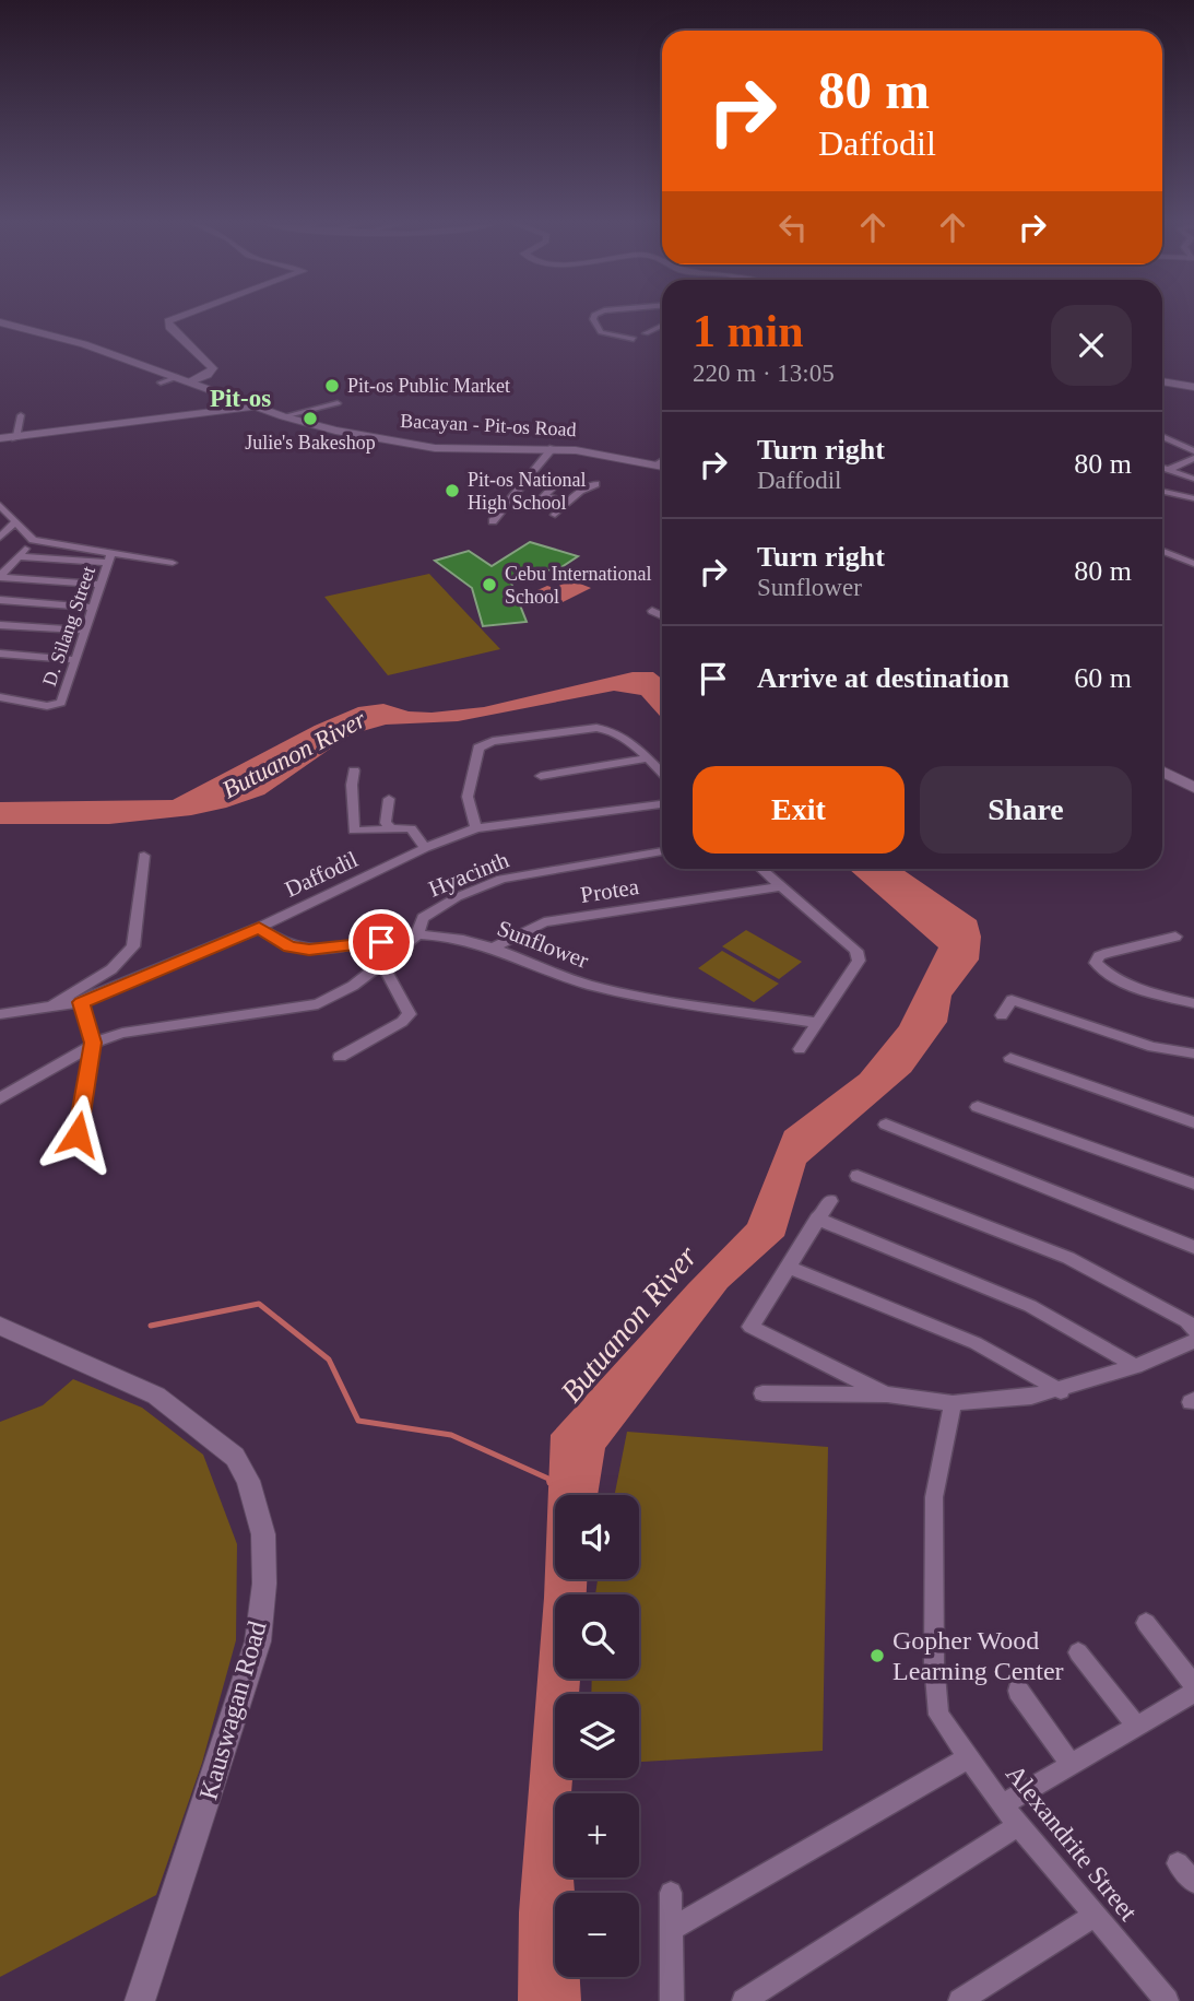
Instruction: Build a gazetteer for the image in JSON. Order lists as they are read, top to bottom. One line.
{"streets":{"main road":["Bacayan - Pit-os Road"],"street":["D. Silang Street","Daffodil","Hyacinth","Protea","Sunflower","Kauswagan Road","Alexandrite Street"]},"crossings":[["Daffodil","Sunflower"],["Hyacinth","Sunflower"],["Protea","Sunflower"]],"districts":["Pit-os"],"water":["Butuanon River"],"places":["Pit-os Public Market","Julie's Bakeshop","Pit-os National High School","Cebu International School","Gopher Wood Learning Center"],"page":{"turn":["80 m","Daffodil"],"heading":["1 min","220 m · 13:05"],"list":[{"name":"Turn right","note":"Daffodil","value":"80 m"},{"name":"Turn right","note":"Sunflower","value":"80 m"},{"name":"Arrive at destination","value":"60 m"}],"buttons":["Exit","Share"],"map_buttons":["+","−"]}}
